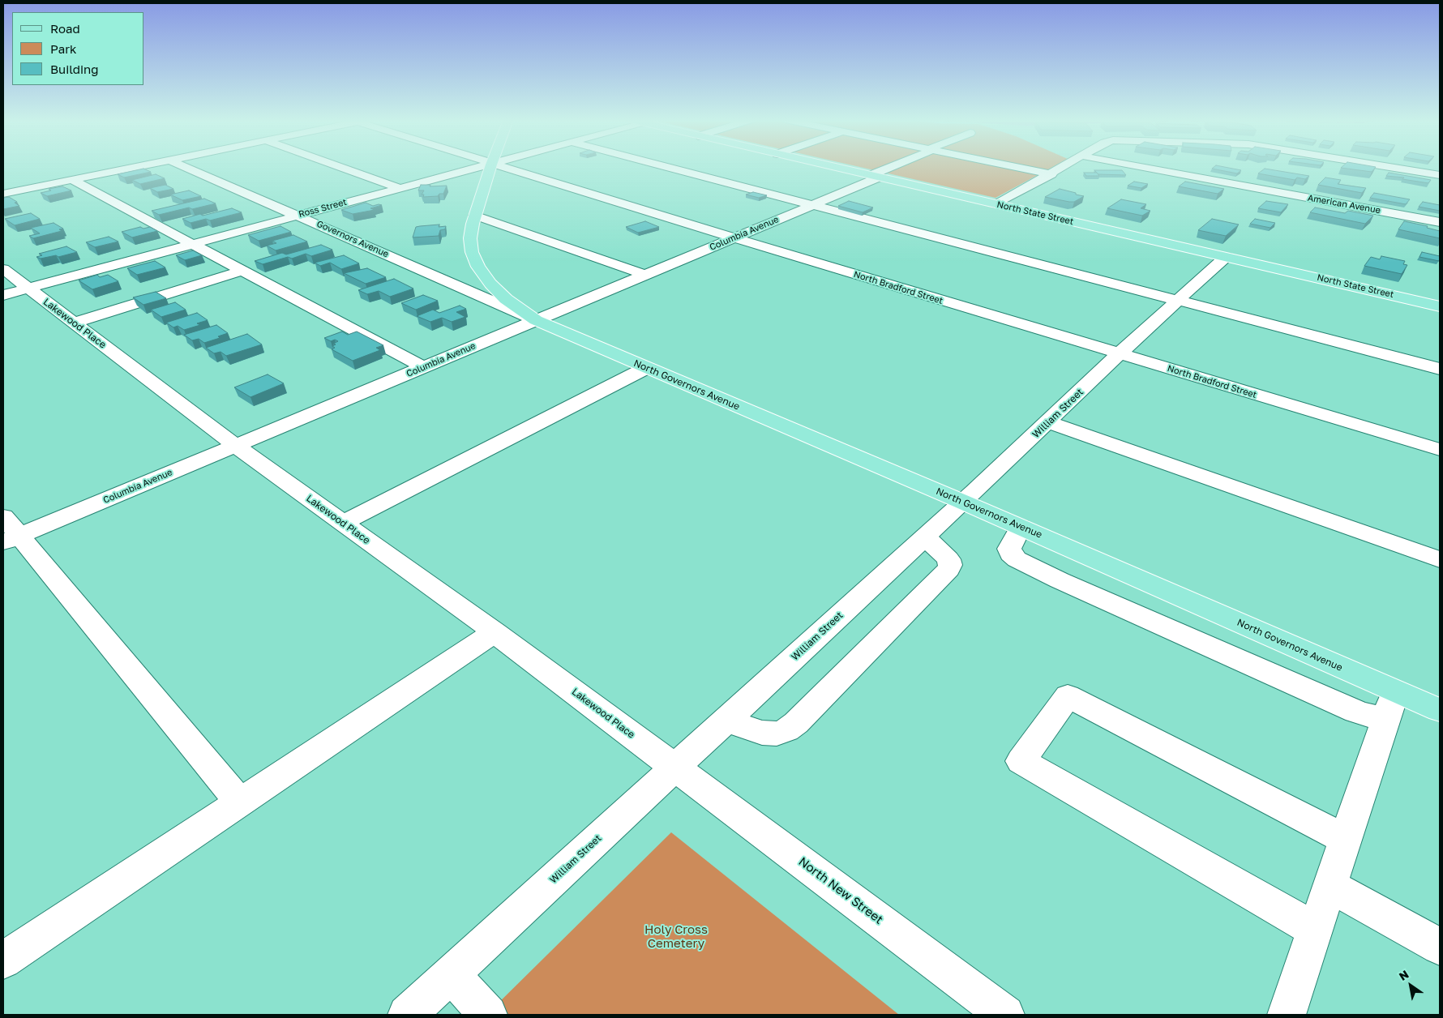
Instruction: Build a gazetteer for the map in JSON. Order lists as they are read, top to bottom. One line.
{"streets":{"main road":["North State Street","North Governors Avenue"],"street":["American Avenue","Ross Street","Columbia Avenue","Governors Avenue","North Bradford Street","Lakewood Place","William Street","North New Street"]},"crossings":[["Ross Street","Governors Avenue"],["Ross Street","Lakewood Place"],["North State Street","Columbia Avenue"],["North State Street","William Street"],["Columbia Avenue","Governors Avenue"],["Columbia Avenue","North Bradford Street"],["Columbia Avenue","Lakewood Place"],["Columbia Avenue","North Governors Avenue"],["Governors Avenue","North Governors Avenue"],["North Bradford Street","William Street"],["Lakewood Place","William Street"],["Lakewood Place","North New Street"],["North Governors Avenue","William Street"],["William Street","North New Street"]],"parks":["Holy Cross Cemetery"],"legend":["Road","Park","Building"],"north":"top left"}
